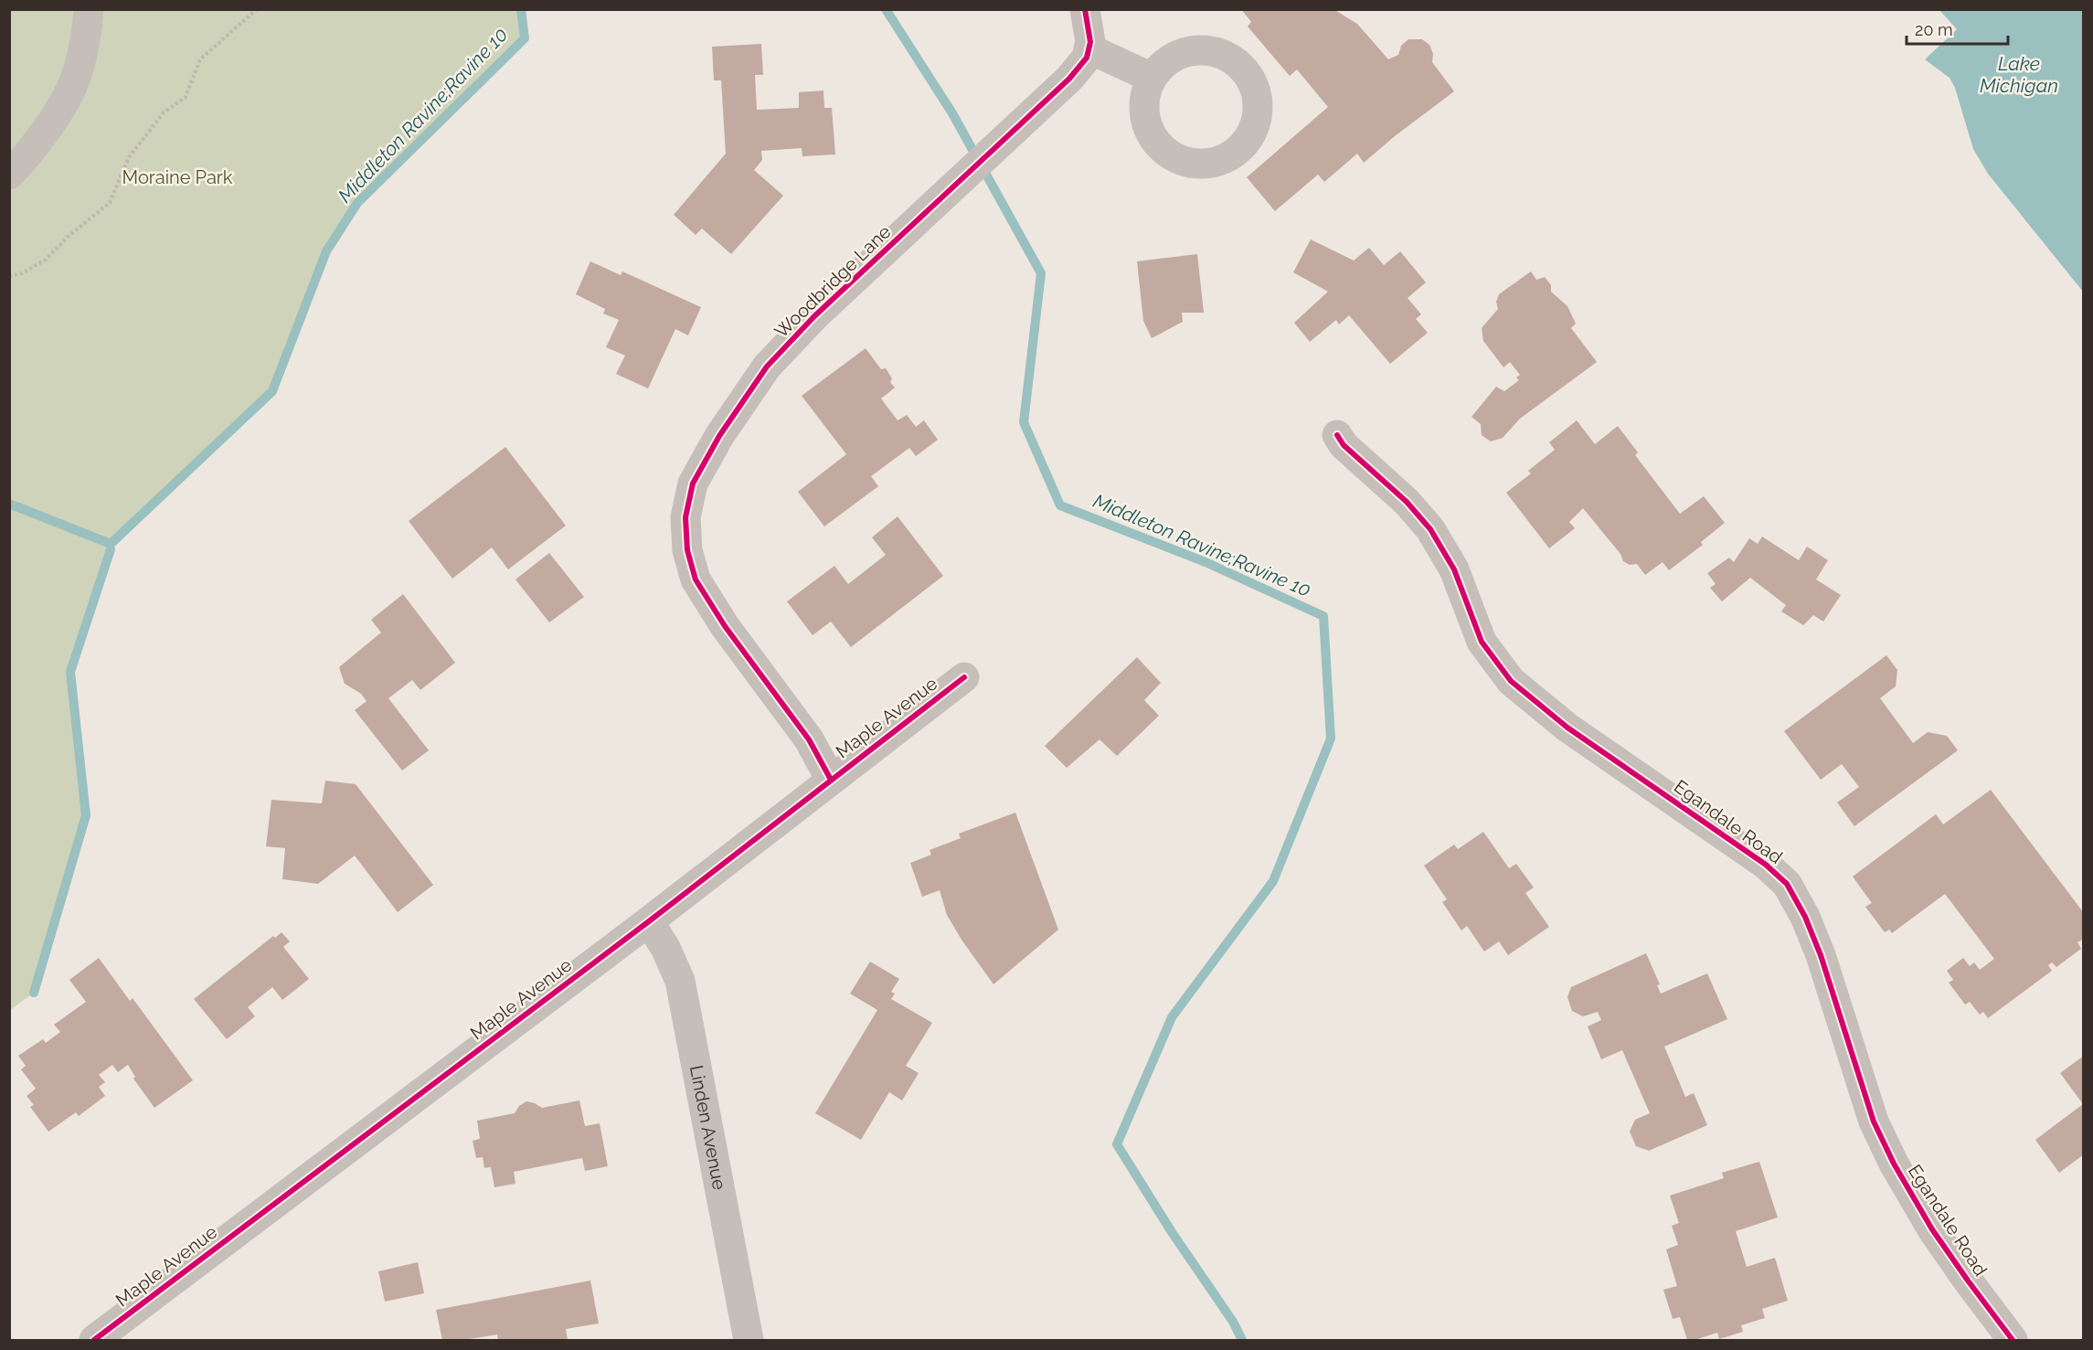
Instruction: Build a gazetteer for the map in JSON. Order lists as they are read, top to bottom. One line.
{"streets":{"street":["Woodbridge Lane","Maple Avenue","Egandale Road","Linden Avenue"]},"crossings":[["Woodbridge Lane","Maple Avenue"],["Maple Avenue","Linden Avenue"]],"water":["Lake Michigan","Middleton Ravine;Ravine 10"],"parks":["Moraine Park"],"scale_bar":"20 m"}
